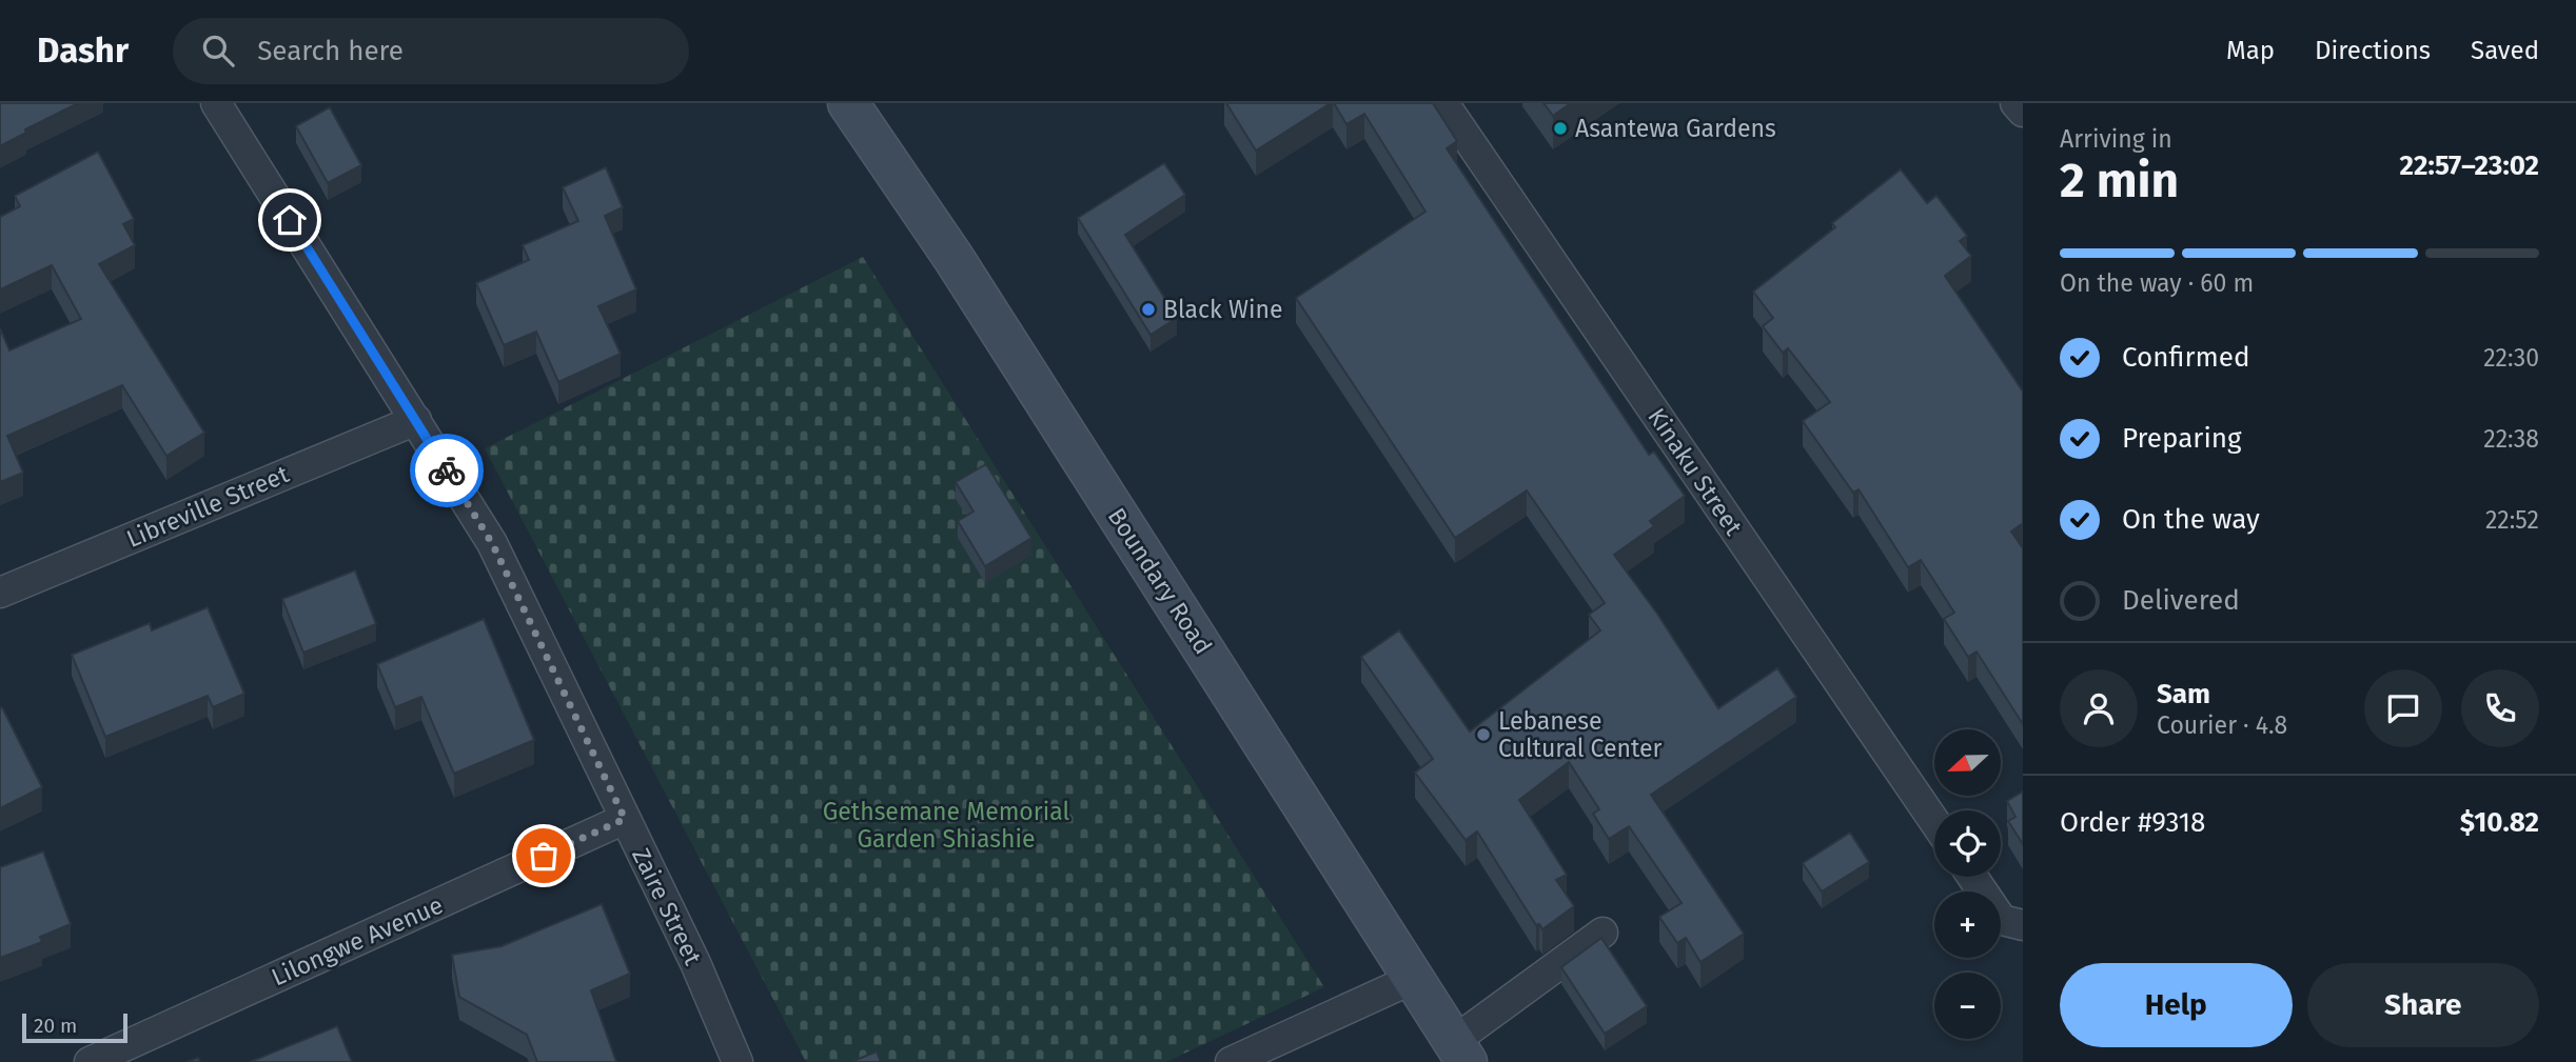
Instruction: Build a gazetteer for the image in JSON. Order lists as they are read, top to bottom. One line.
{"streets":{"main road":["Boundary Road"],"street":["Kinaku Street","Libreville Street","Zaire Street","Lilongwe Avenue"]},"crossings":[["Libreville Street","Zaire Street"],["Zaire Street","Lilongwe Avenue"]],"parks":["Gethsemane Memorial Garden Shiashie"],"places":["Asantewa Gardens","Black Wine","Lebanese Cultural Center"],"scale_bar":"20 m","north":"left","page":{"header":"Dashr","search":"Search here","nav":["Map","Directions","Saved"],"heading":["2 min","Arriving in","22:57–23:02"],"panel":["Sam","Courier · 4.8","Order #9318","$10.82"],"bar":"On the way · 60 m","list":[["Confirmed","22:30"],["Preparing","22:38"],["On the way","22:52"],"Delivered"],"map_buttons":["+","−"],"buttons":["Help","Share"],"scale":"20 m"}}
